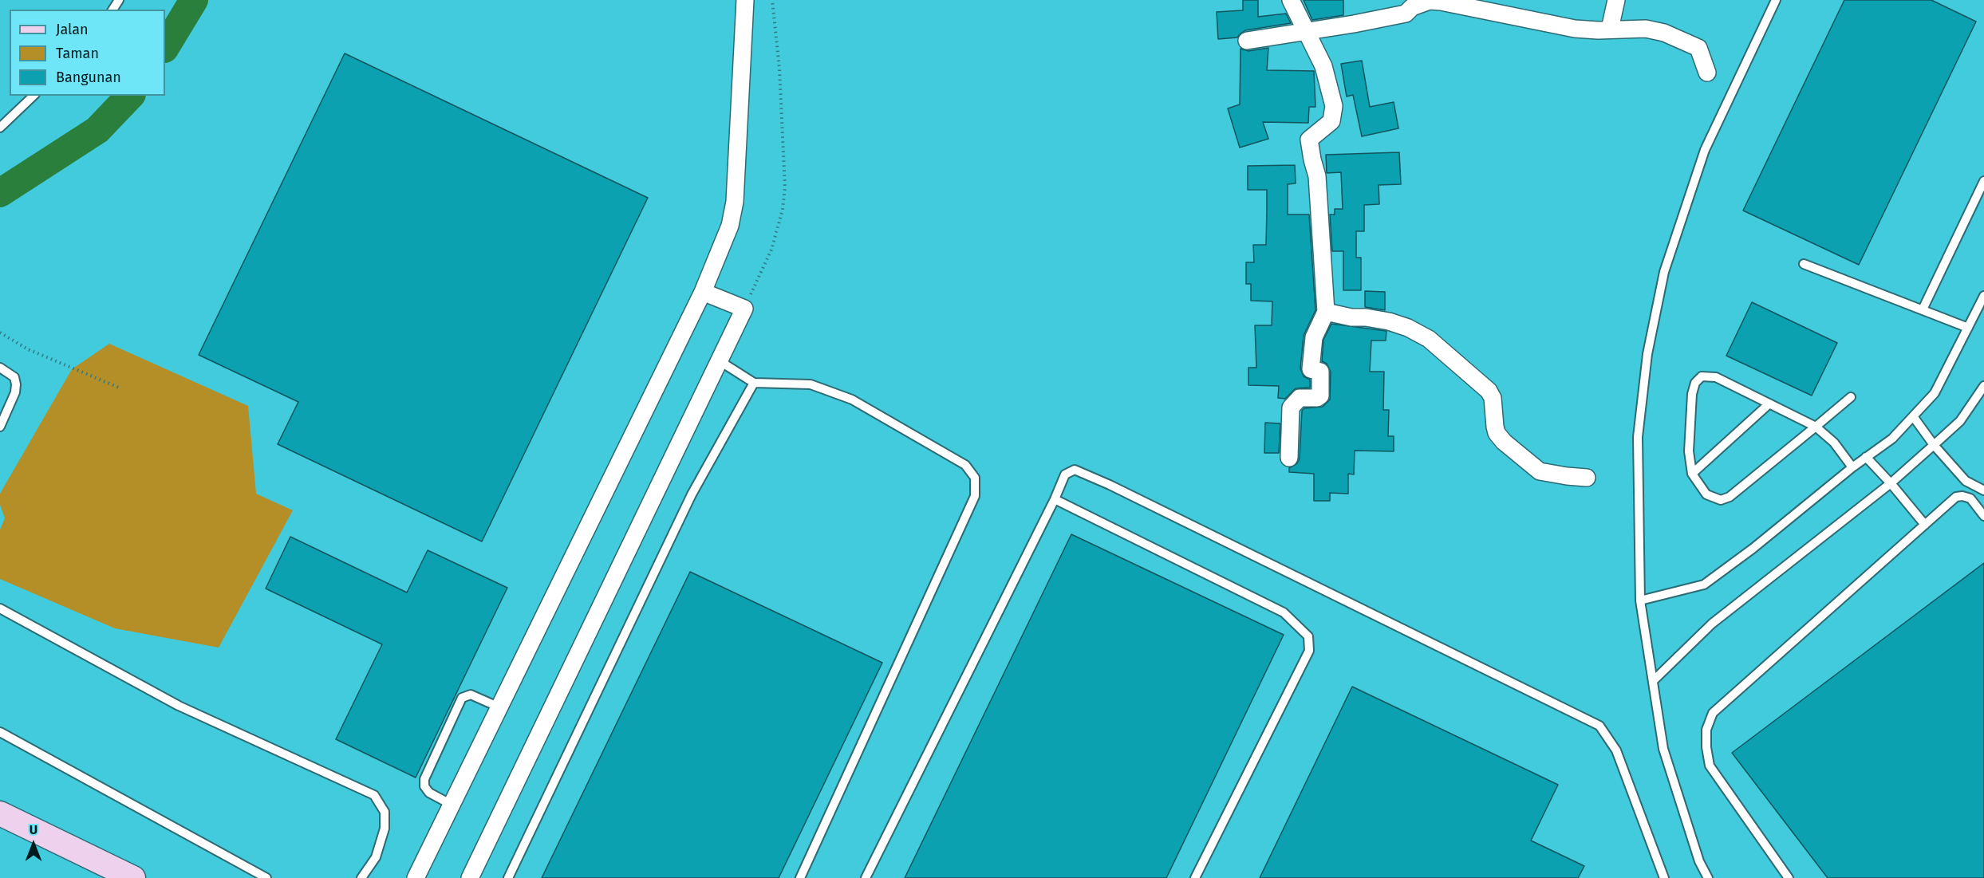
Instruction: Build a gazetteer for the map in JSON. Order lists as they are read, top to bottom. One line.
{"legend":["Jalan","Taman","Bangunan"],"north":"top"}
